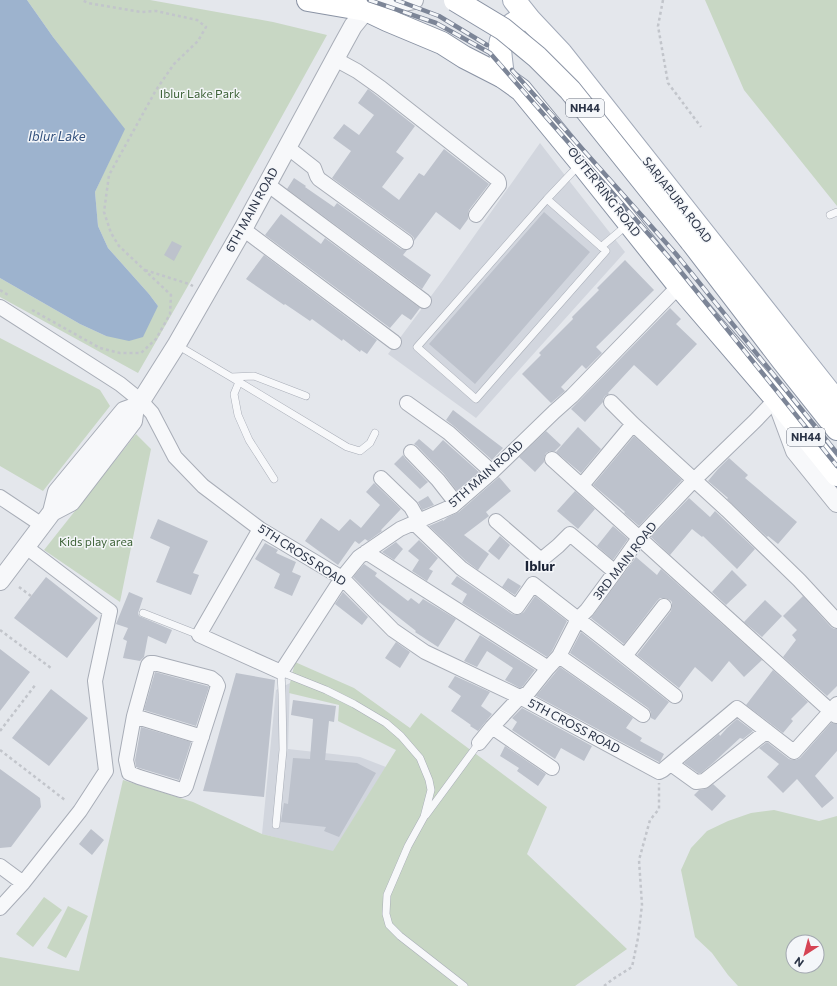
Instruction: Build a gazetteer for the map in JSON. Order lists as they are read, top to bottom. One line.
{"streets":{"main road":["NH44","OUTER RING ROAD","SARJAPURA ROAD"],"street":["6TH MAIN ROAD","5TH MAIN ROAD","5TH CROSS ROAD","3RD MAIN ROAD"]},"crossings":[["OUTER RING ROAD","6TH MAIN ROAD"],["OUTER RING ROAD","5TH MAIN ROAD"],["OUTER RING ROAD","3RD MAIN ROAD"],["6TH MAIN ROAD","5TH CROSS ROAD"],["5TH MAIN ROAD","5TH CROSS ROAD"],["5TH CROSS ROAD","3RD MAIN ROAD"]],"districts":["Iblur"],"water":["Iblur Lake"],"parks":["Iblur Lake Park","Kids play area"],"north":"bottom left"}
